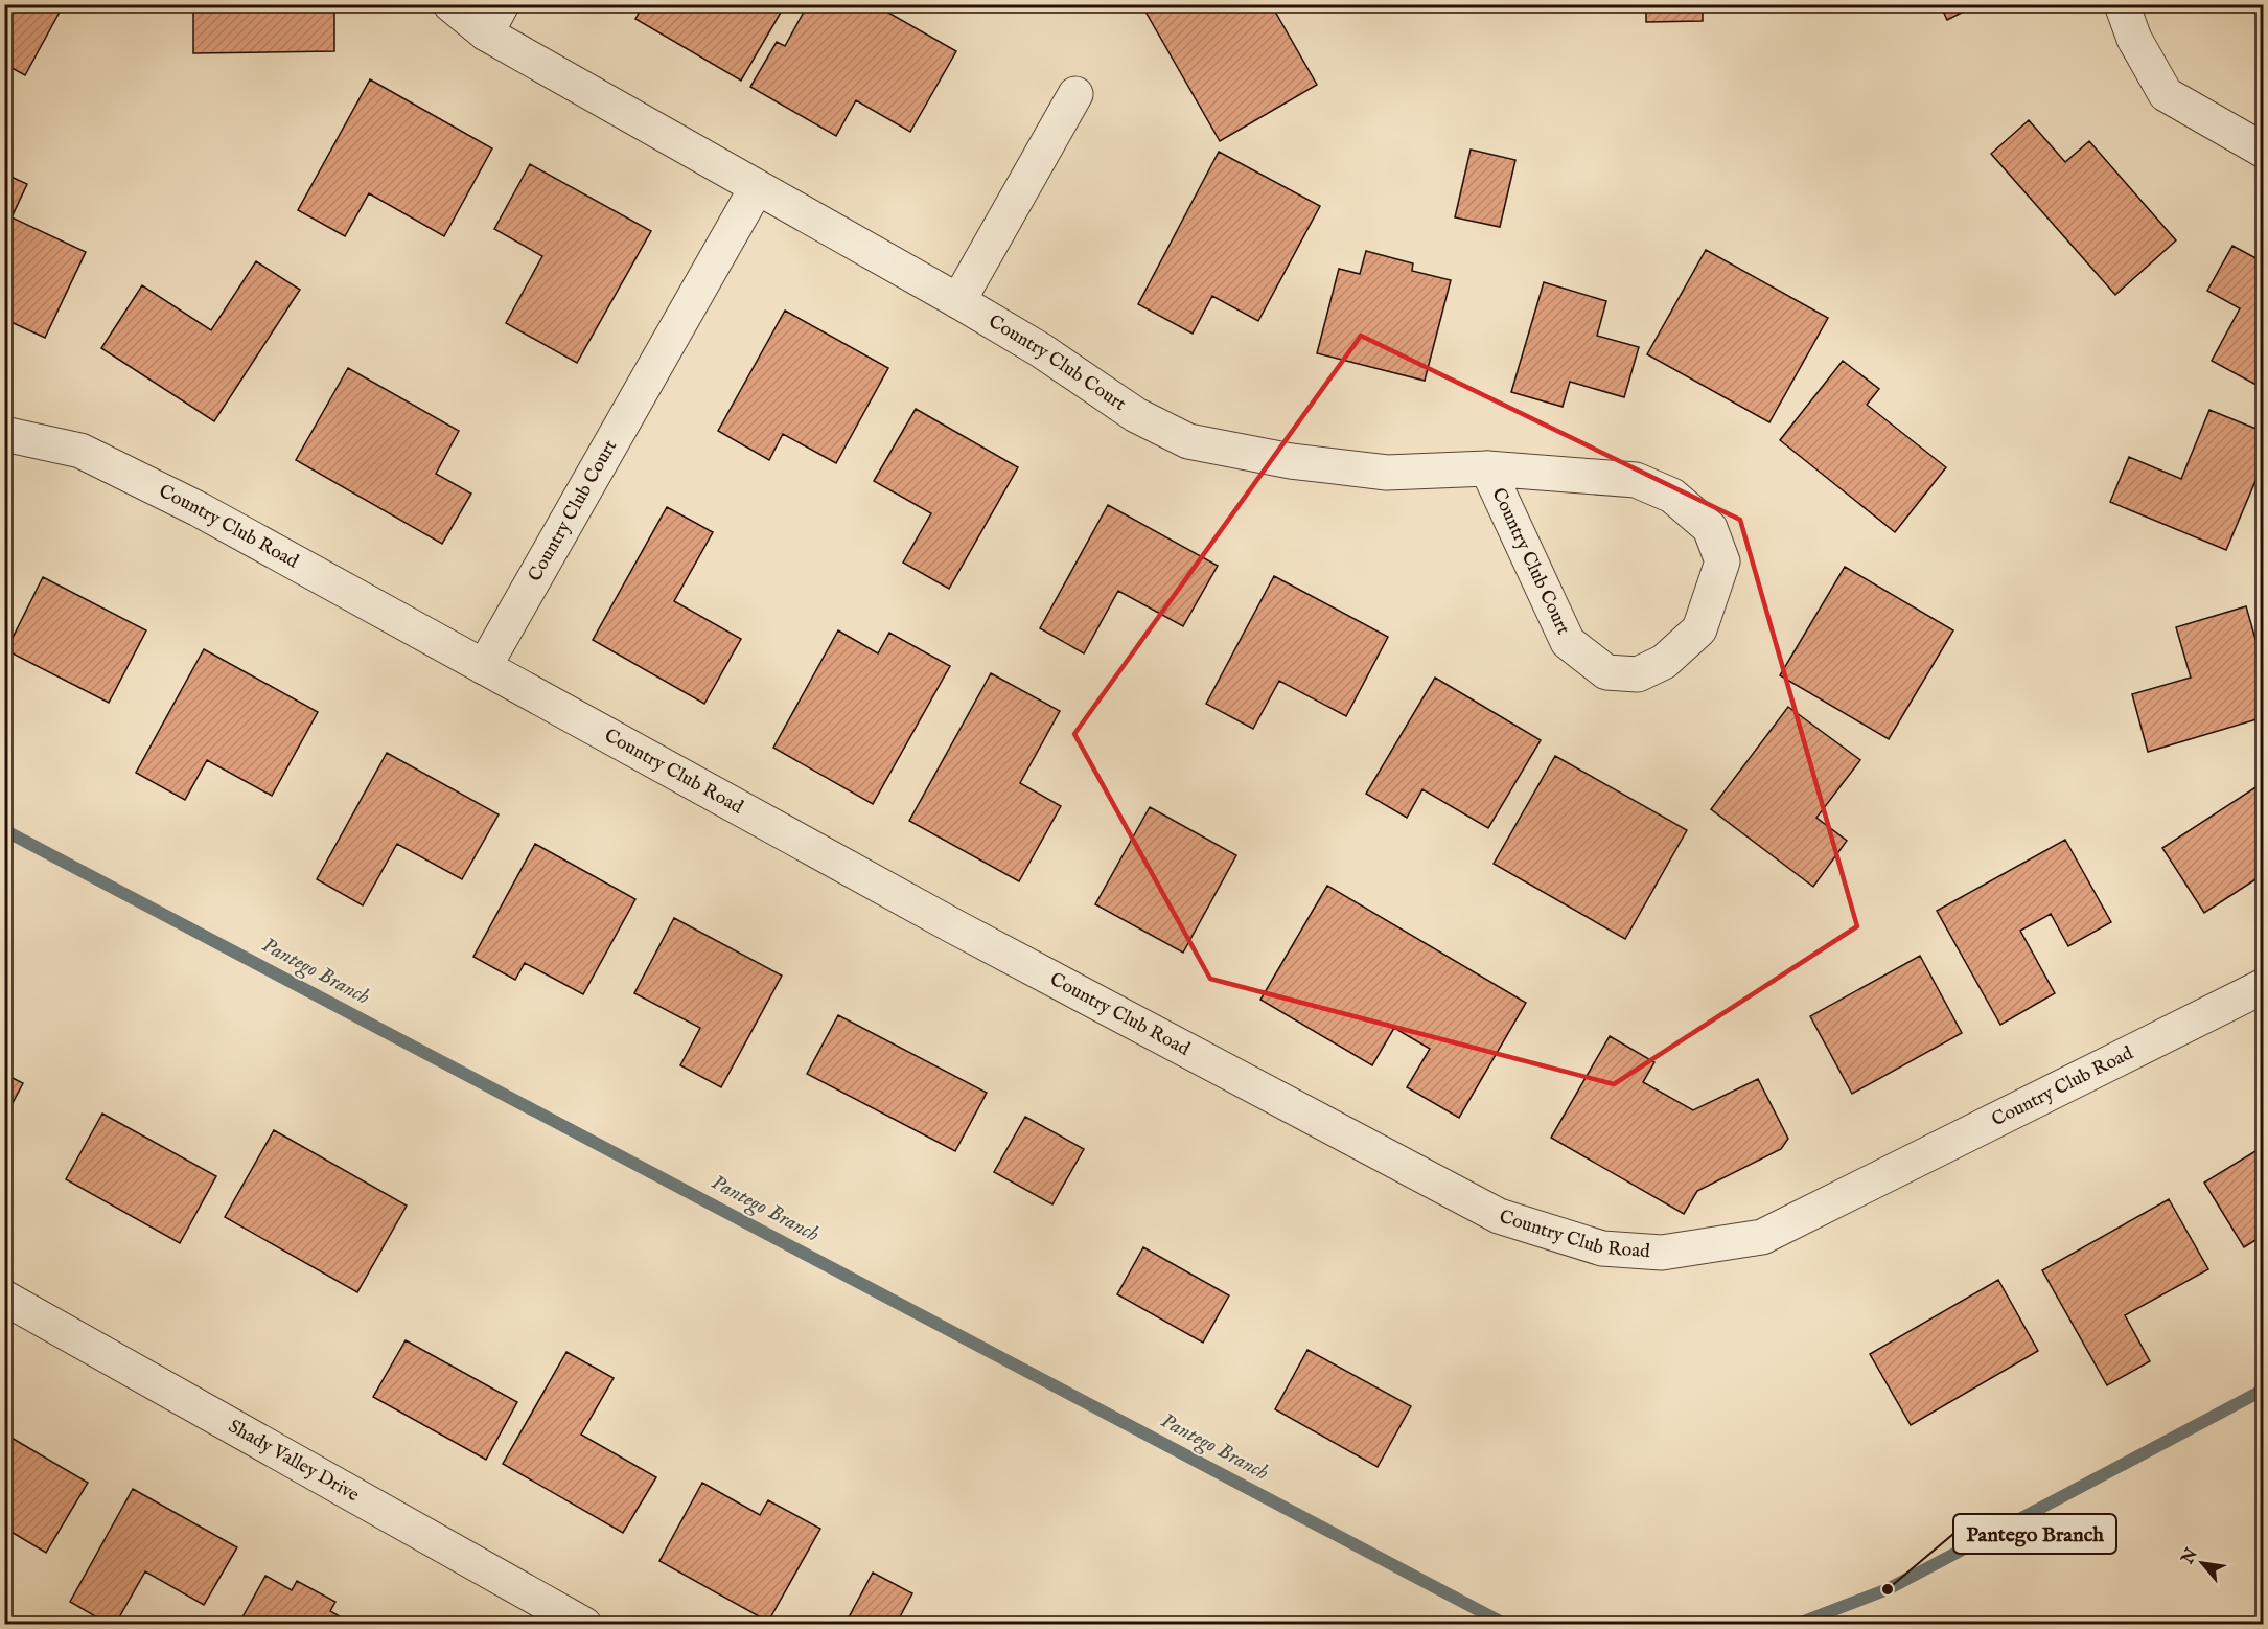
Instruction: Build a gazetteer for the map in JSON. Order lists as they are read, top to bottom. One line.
{"streets":{"street":["Country Club Court","Country Club Road","Shady Valley Drive"]},"crossings":[["Country Club Court","Country Club Road"]],"water":["Pantego Branch"],"places":["Pantego Branch"],"north":"top left"}
